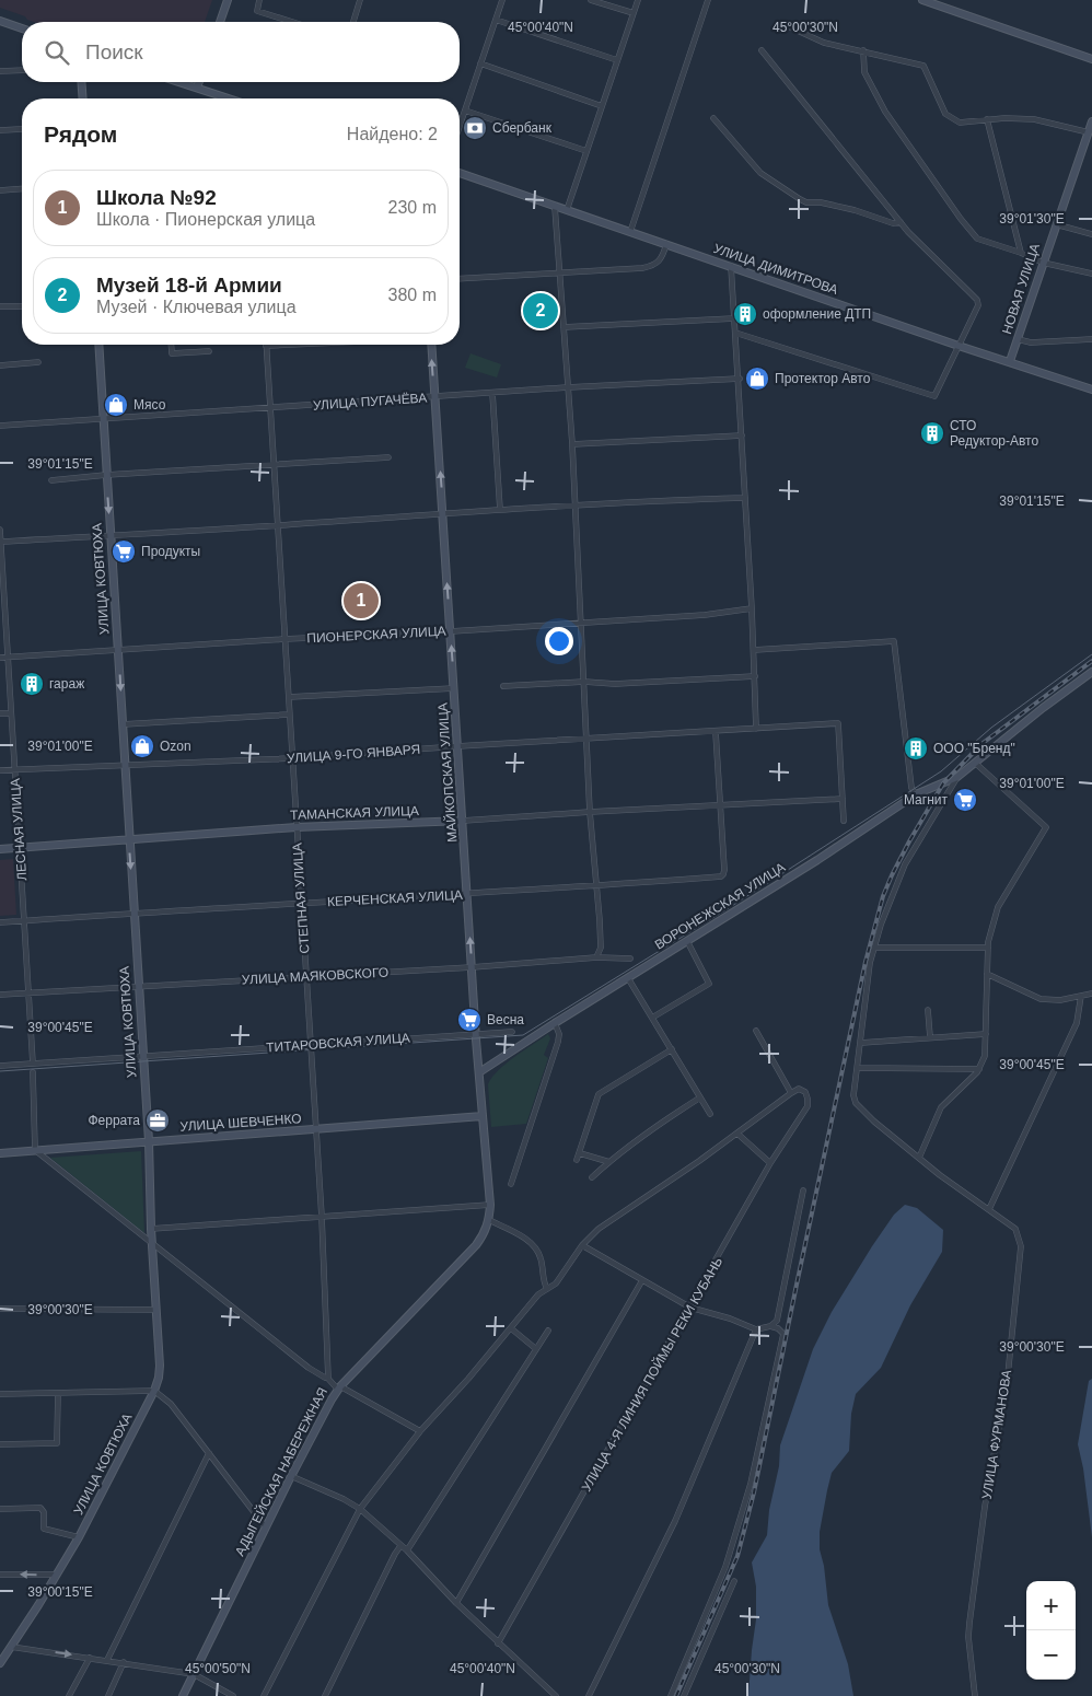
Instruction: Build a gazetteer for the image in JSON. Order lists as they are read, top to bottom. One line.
{"streets":{"street":["УЛИЦА ДИМИТРОВА","НОВАЯ УЛИЦА","УЛИЦА ПУГАЧЁВА","УЛИЦА КОВТЮХА","ПИОНЕРСКАЯ УЛИЦА","УЛИЦА 9-ГО ЯНВАРЯ","МАЙКОПСКАЯ УЛИЦА","ТАМАНСКАЯ УЛИЦА","ЛЕСНАЯ УЛИЦА","СТЕПНАЯ УЛИЦА","КЕРЧЕНСКАЯ УЛИЦА","ВОРОНЕЖСКАЯ УЛИЦА","УЛИЦА МАЯКОВСКОГО","ТИТАРОВСКАЯ УЛИЦА","УЛИЦА ШЕВЧЕНКО","УЛИЦА 4-Я ЛИНИЯ ПОЙМЫ РЕКИ КУБАНЬ","УЛИЦА ФУРМАНОВА","АДЫГЕЙСКАЯ НАБЕРЕЖНАЯ"]},"crossings":[["УЛИЦА ДИМИТРОВА","НОВАЯ УЛИЦА"],["УЛИЦА ПУГАЧЁВА","УЛИЦА КОВТЮХА"],["УЛИЦА ПУГАЧЁВА","МАЙКОПСКАЯ УЛИЦА"],["УЛИЦА ПУГАЧЁВА","СТЕПНАЯ УЛИЦА"],["УЛИЦА КОВТЮХА","ПИОНЕРСКАЯ УЛИЦА"],["УЛИЦА КОВТЮХА","УЛИЦА 9-ГО ЯНВАРЯ"],["УЛИЦА КОВТЮХА","ТАМАНСКАЯ УЛИЦА"],["УЛИЦА КОВТЮХА","КЕРЧЕНСКАЯ УЛИЦА"],["УЛИЦА КОВТЮХА","УЛИЦА МАЯКОВСКОГО"],["УЛИЦА КОВТЮХА","ТИТАРОВСКАЯ УЛИЦА"],["УЛИЦА КОВТЮХА","УЛИЦА ШЕВЧЕНКО"],["ПИОНЕРСКАЯ УЛИЦА","МАЙКОПСКАЯ УЛИЦА"],["ПИОНЕРСКАЯ УЛИЦА","ЛЕСНАЯ УЛИЦА"],["ПИОНЕРСКАЯ УЛИЦА","СТЕПНАЯ УЛИЦА"],["УЛИЦА 9-ГО ЯНВАРЯ","МАЙКОПСКАЯ УЛИЦА"],["УЛИЦА 9-ГО ЯНВАРЯ","ТАМАНСКАЯ УЛИЦА"],["УЛИЦА 9-ГО ЯНВАРЯ","ЛЕСНАЯ УЛИЦА"],["УЛИЦА 9-ГО ЯНВАРЯ","СТЕПНАЯ УЛИЦА"],["МАЙКОПСКАЯ УЛИЦА","ТАМАНСКАЯ УЛИЦА"],["МАЙКОПСКАЯ УЛИЦА","КЕРЧЕНСКАЯ УЛИЦА"],["МАЙКОПСКАЯ УЛИЦА","ВОРОНЕЖСКАЯ УЛИЦА"],["МАЙКОПСКАЯ УЛИЦА","УЛИЦА МАЯКОВСКОГО"],["МАЙКОПСКАЯ УЛИЦА","ТИТАРОВСКАЯ УЛИЦА"],["МАЙКОПСКАЯ УЛИЦА","УЛИЦА ШЕВЧЕНКО"],["МАЙКОПСКАЯ УЛИЦА","АДЫГЕЙСКАЯ НАБЕРЕЖНАЯ"],["ТАМАНСКАЯ УЛИЦА","ЛЕСНАЯ УЛИЦА"],["ТАМАНСКАЯ УЛИЦА","СТЕПНАЯ УЛИЦА"],["ТАМАНСКАЯ УЛИЦА","КЕРЧЕНСКАЯ УЛИЦА"],["ЛЕСНАЯ УЛИЦА","КЕРЧЕНСКАЯ УЛИЦА"],["ЛЕСНАЯ УЛИЦА","УЛИЦА МАЯКОВСКОГО"],["ЛЕСНАЯ УЛИЦА","ТИТАРОВСКАЯ УЛИЦА"],["СТЕПНАЯ УЛИЦА","КЕРЧЕНСКАЯ УЛИЦА"],["СТЕПНАЯ УЛИЦА","УЛИЦА МАЯКОВСКОГО"],["СТЕПНАЯ УЛИЦА","ТИТАРОВСКАЯ УЛИЦА"],["СТЕПНАЯ УЛИЦА","УЛИЦА ШЕВЧЕНКО"],["СТЕПНАЯ УЛИЦА","АДЫГЕЙСКАЯ НАБЕРЕЖНАЯ"]],"one_way":["МАЙКОПСКАЯ УЛИЦА"],"places":{"bank":["Сбербанк"],"building":["оформление ДТП","СТО Редуктор-Авто","гараж","ООО \"Бренд\""],"shop":["Протектор Авто","Мясо","Ozon"],"supermarket":["Продукты","Магнит","Весна"],"office":["Феррата"]},"page":{"search":"Поиск","heading":["Рядом","Найдено: 2"],"list":[{"mark":"1","name":"Школа №92","note":"Школа · Пионерская улица","value":"230 m"},{"mark":"2","name":"Музей 18-й Армии","note":"Музей · Ключевая улица","value":"380 m"}],"pins":["2","1"],"map_buttons":["+","−"]},"coordinates":["45°00'40\"N","45°00'30\"N","39°01'30\"E","39°01'15\"E","39°01'00\"E","39°00'45\"E","39°00'30\"E","39°00'15\"E","45°00'50\"N"]}
